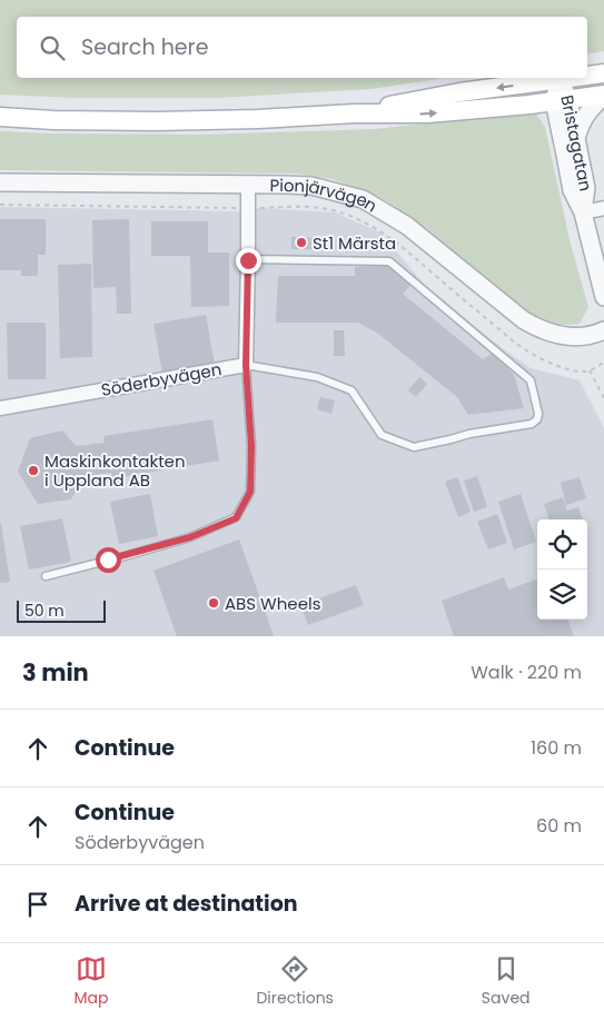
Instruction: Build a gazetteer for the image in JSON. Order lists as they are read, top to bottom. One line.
{"streets":{"street":["Bristagatan","Pionjärvägen","Söderbyvägen"]},"crossings":[["Pionjärvägen","Söderbyvägen"]],"places":["St1 Märsta","Maskinkontakten i Uppland AB","ABS Wheels"],"scale_bar":"50 m","page":{"search":"Search here","scale":"50 m","heading":["3 min","Walk · 220 m"],"list":[["Continue","160 m"],["Continue","Söderbyvägen","60 m"],"Arrive at destination"],"nav":["Map","Directions","Saved"]}}
